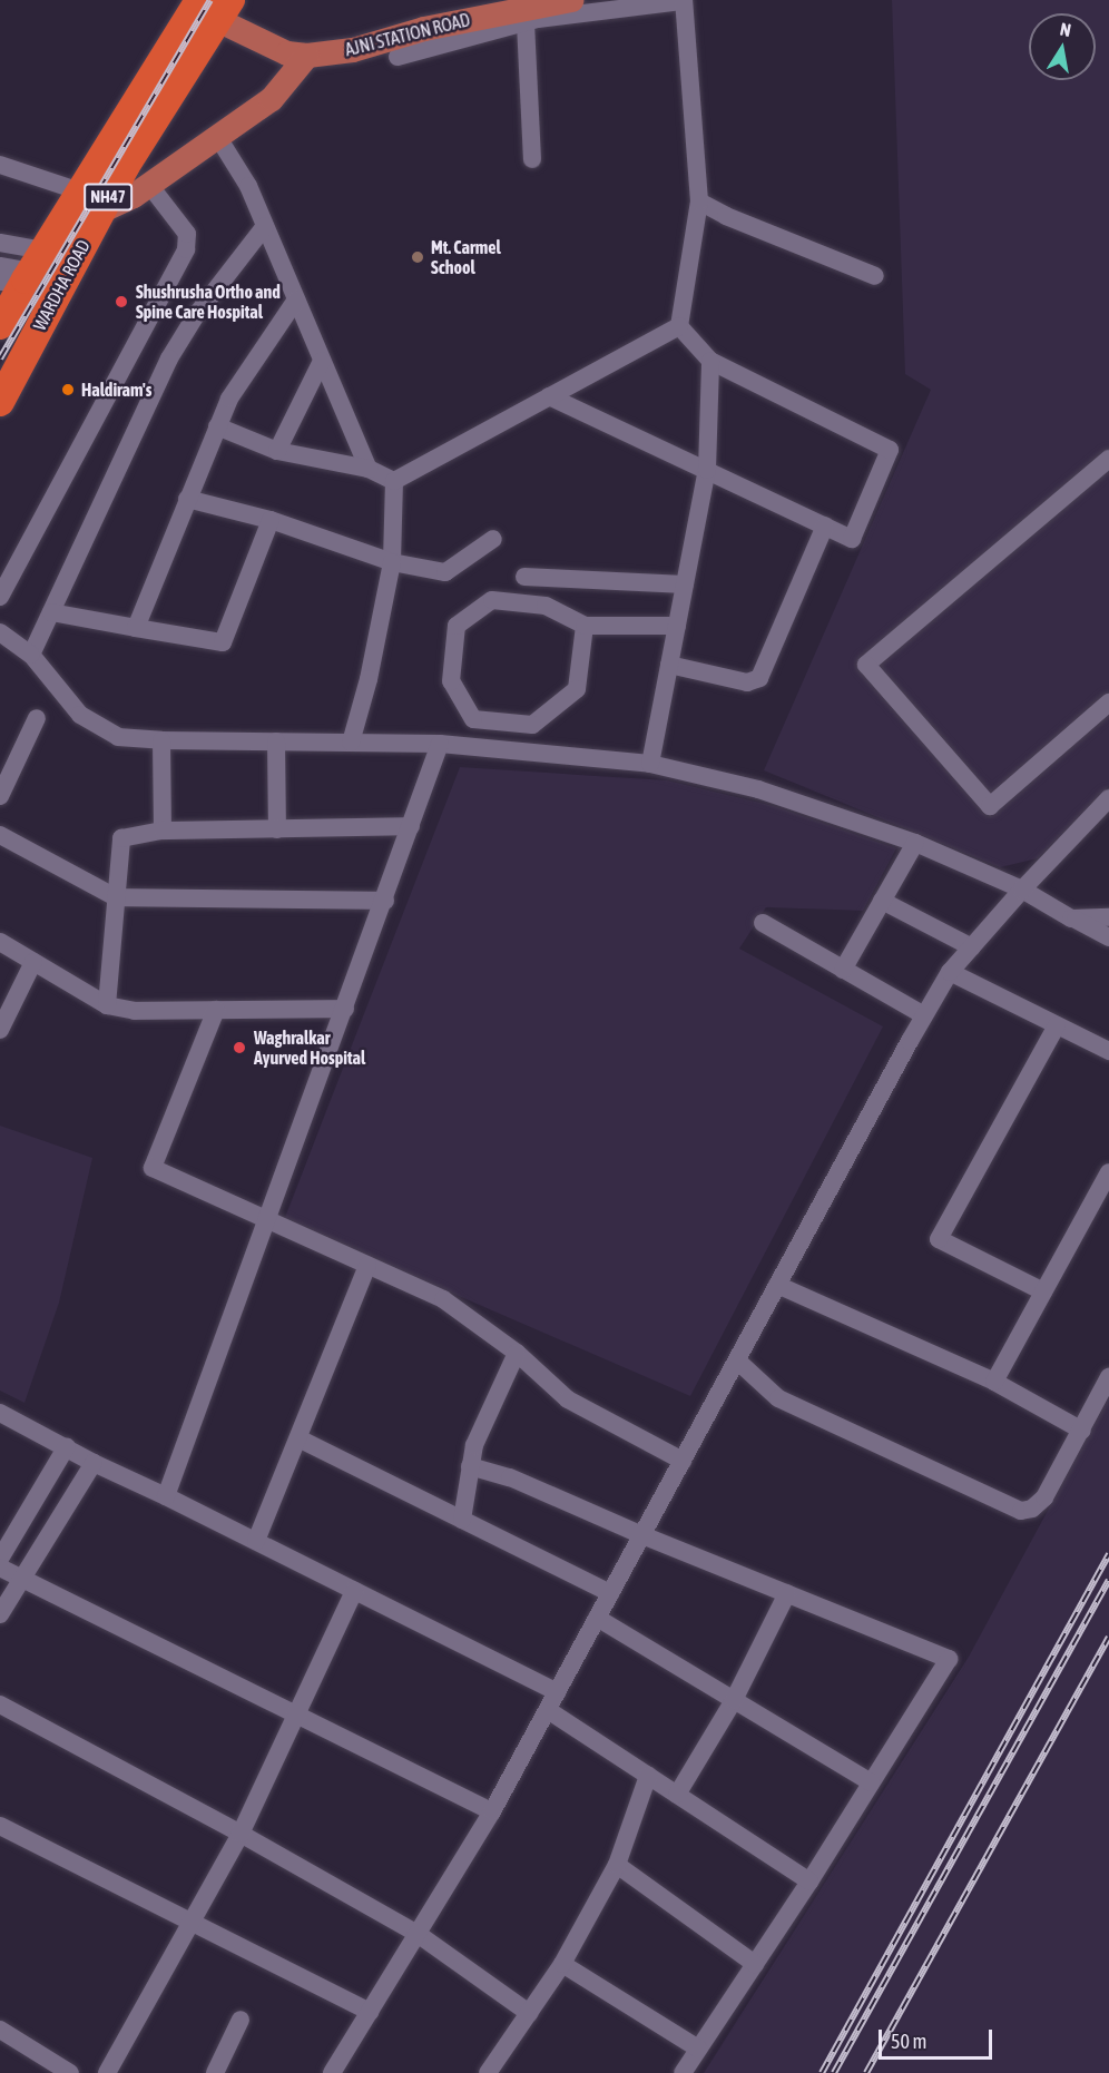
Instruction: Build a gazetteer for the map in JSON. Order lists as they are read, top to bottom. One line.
{"streets":{"highway":["NH47","WARDHA ROAD"],"main road":["AJNI STATION ROAD"]},"places":["Mt. Carmel School","Shushrusha Ortho and Spine Care Hospital","Haldiram's","Waghralkar Ayurved Hospital"],"scale_bar":"50 m","north":"top"}
